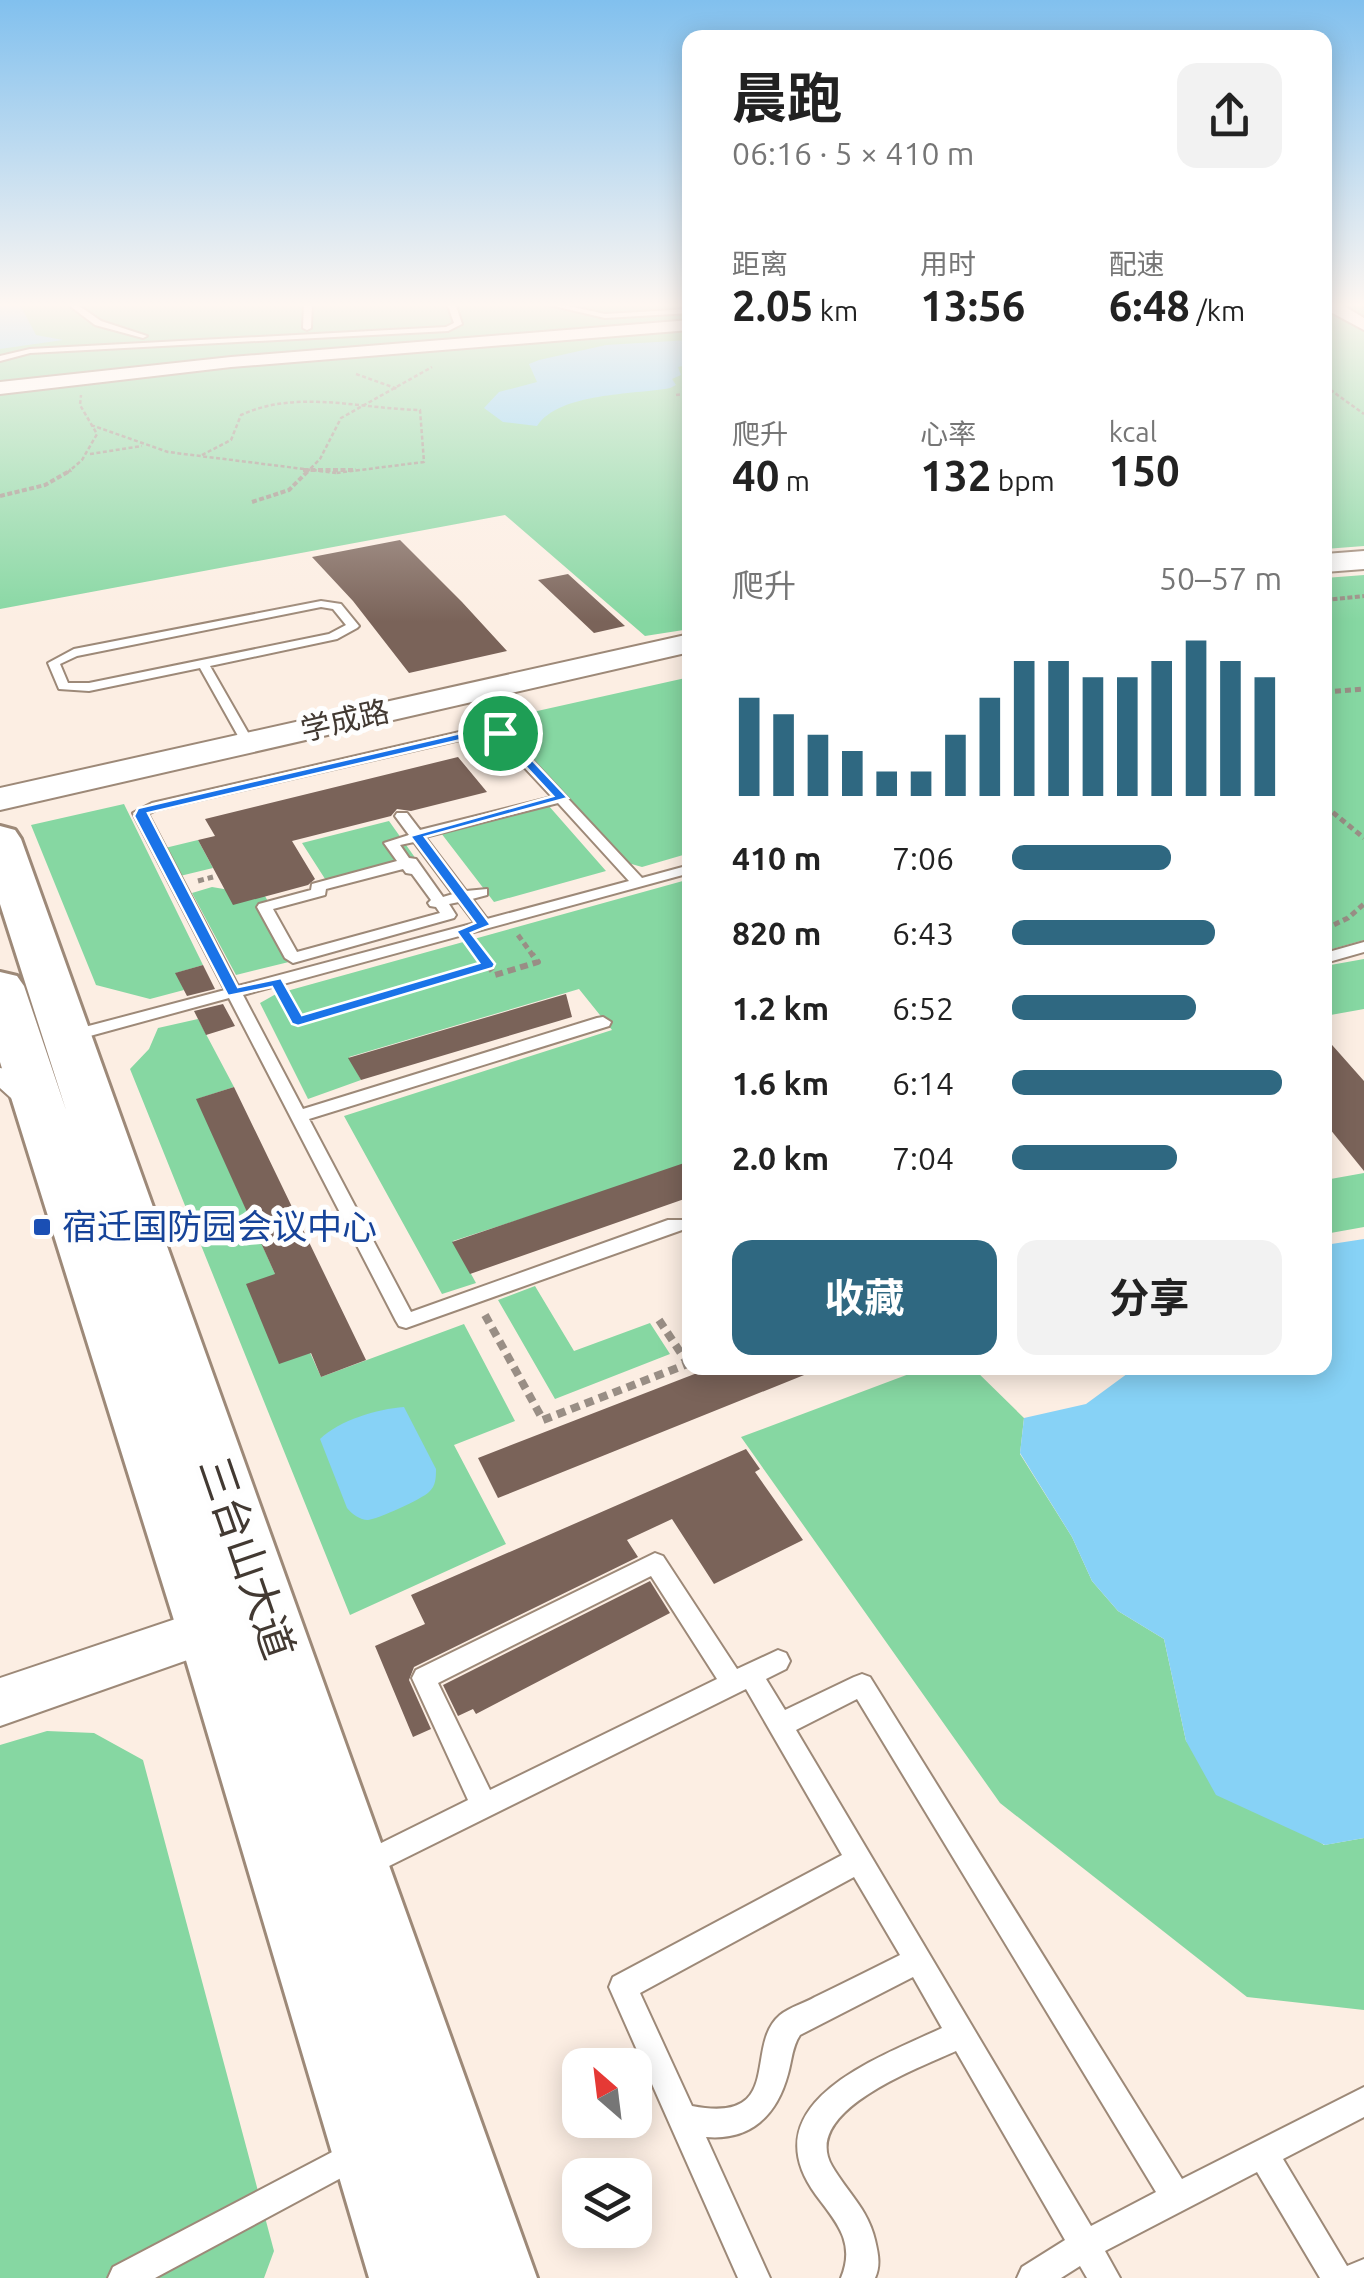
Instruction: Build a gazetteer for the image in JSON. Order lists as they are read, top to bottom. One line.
{"streets":{"main road":["三台山大道"],"street":["学成路"]},"places":{"transit":["宿迁国防园会议中心"]},"north":"top left","page":{"heading":["晨跑","06:16 · 5 × 410 m"],"stats":[["距离","2.05 km"],["用时","13:56"],["配速","6:48 /km"],["爬升","40 m"],["心率","132 bpm"],["kcal","150"]],"chart":["爬升","50–57 m"],"list":[{"name":"410 m","note":"7:06"},{"name":"820 m","note":"6:43"},{"name":"1.2 km","note":"6:52"},{"name":"1.6 km","note":"6:14"},{"name":"2.0 km","note":"7:04"}],"buttons":["收藏","分享"]}}
